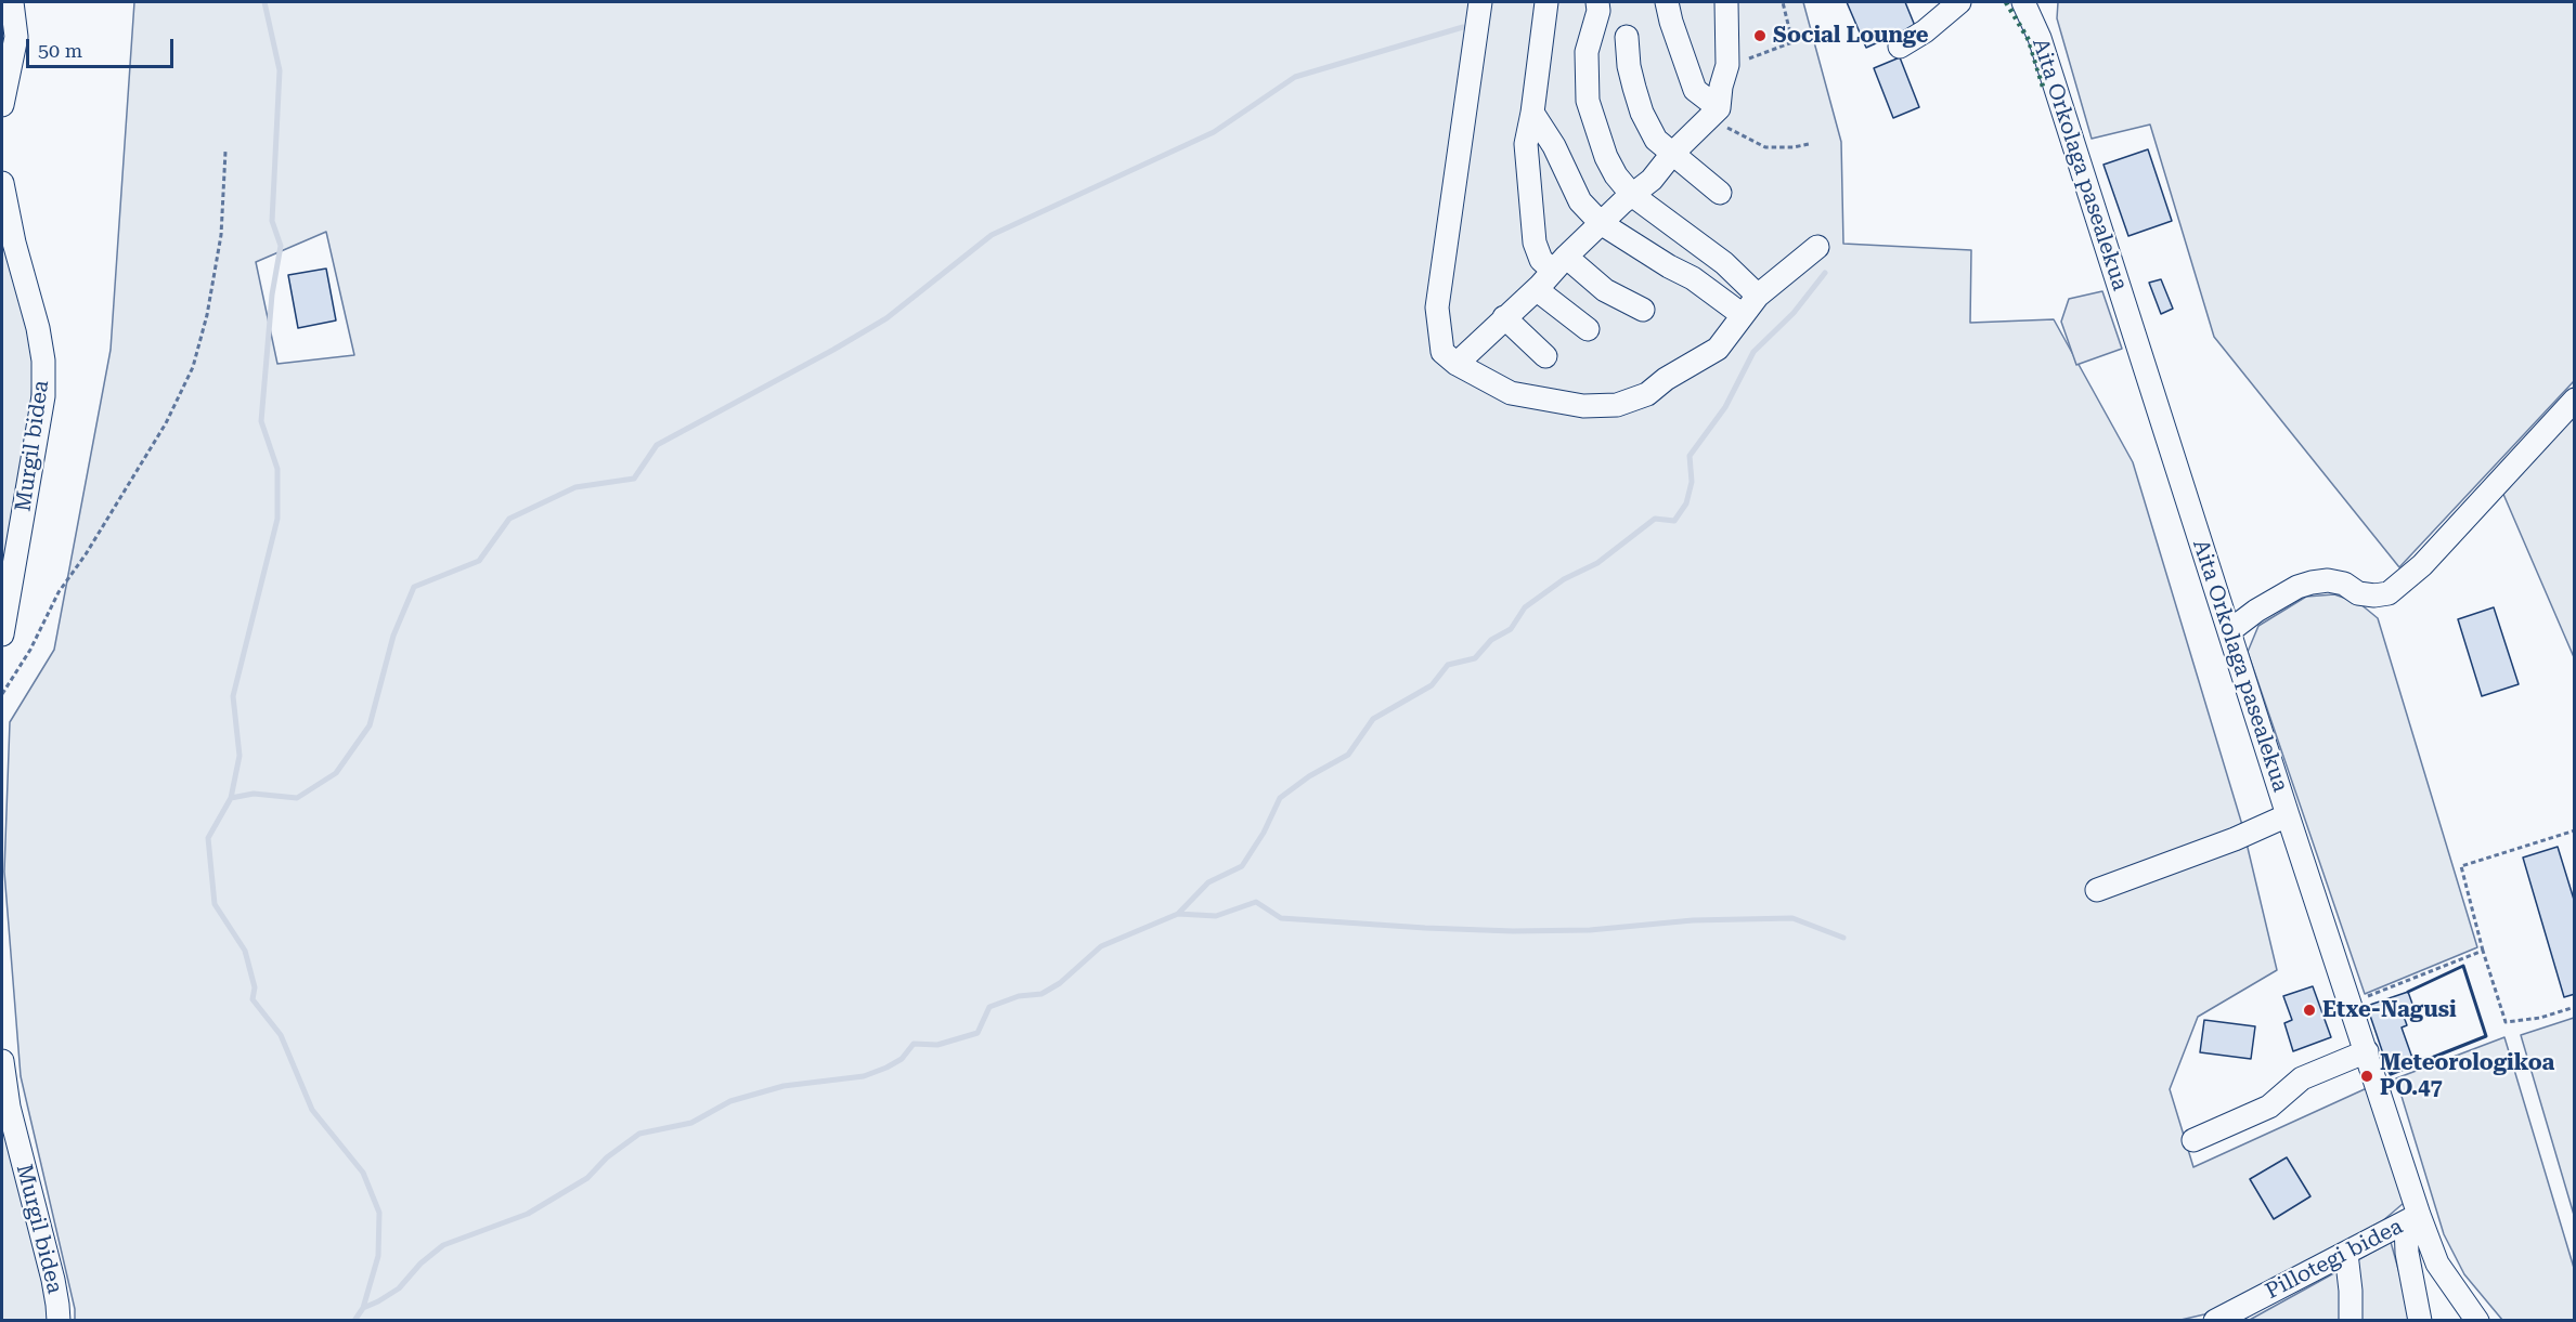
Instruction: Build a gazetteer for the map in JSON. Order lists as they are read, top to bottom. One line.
{"streets":{"street":["Aita Orkolaga pasealekua","Murgil bidea","Pillotegi bidea"]},"crossings":[["Aita Orkolaga pasealekua","Pillotegi bidea"]],"places":["Social Lounge","Etxe-Nagusi","Meteorologikoa PO.47"],"scale_bar":"50 m"}
